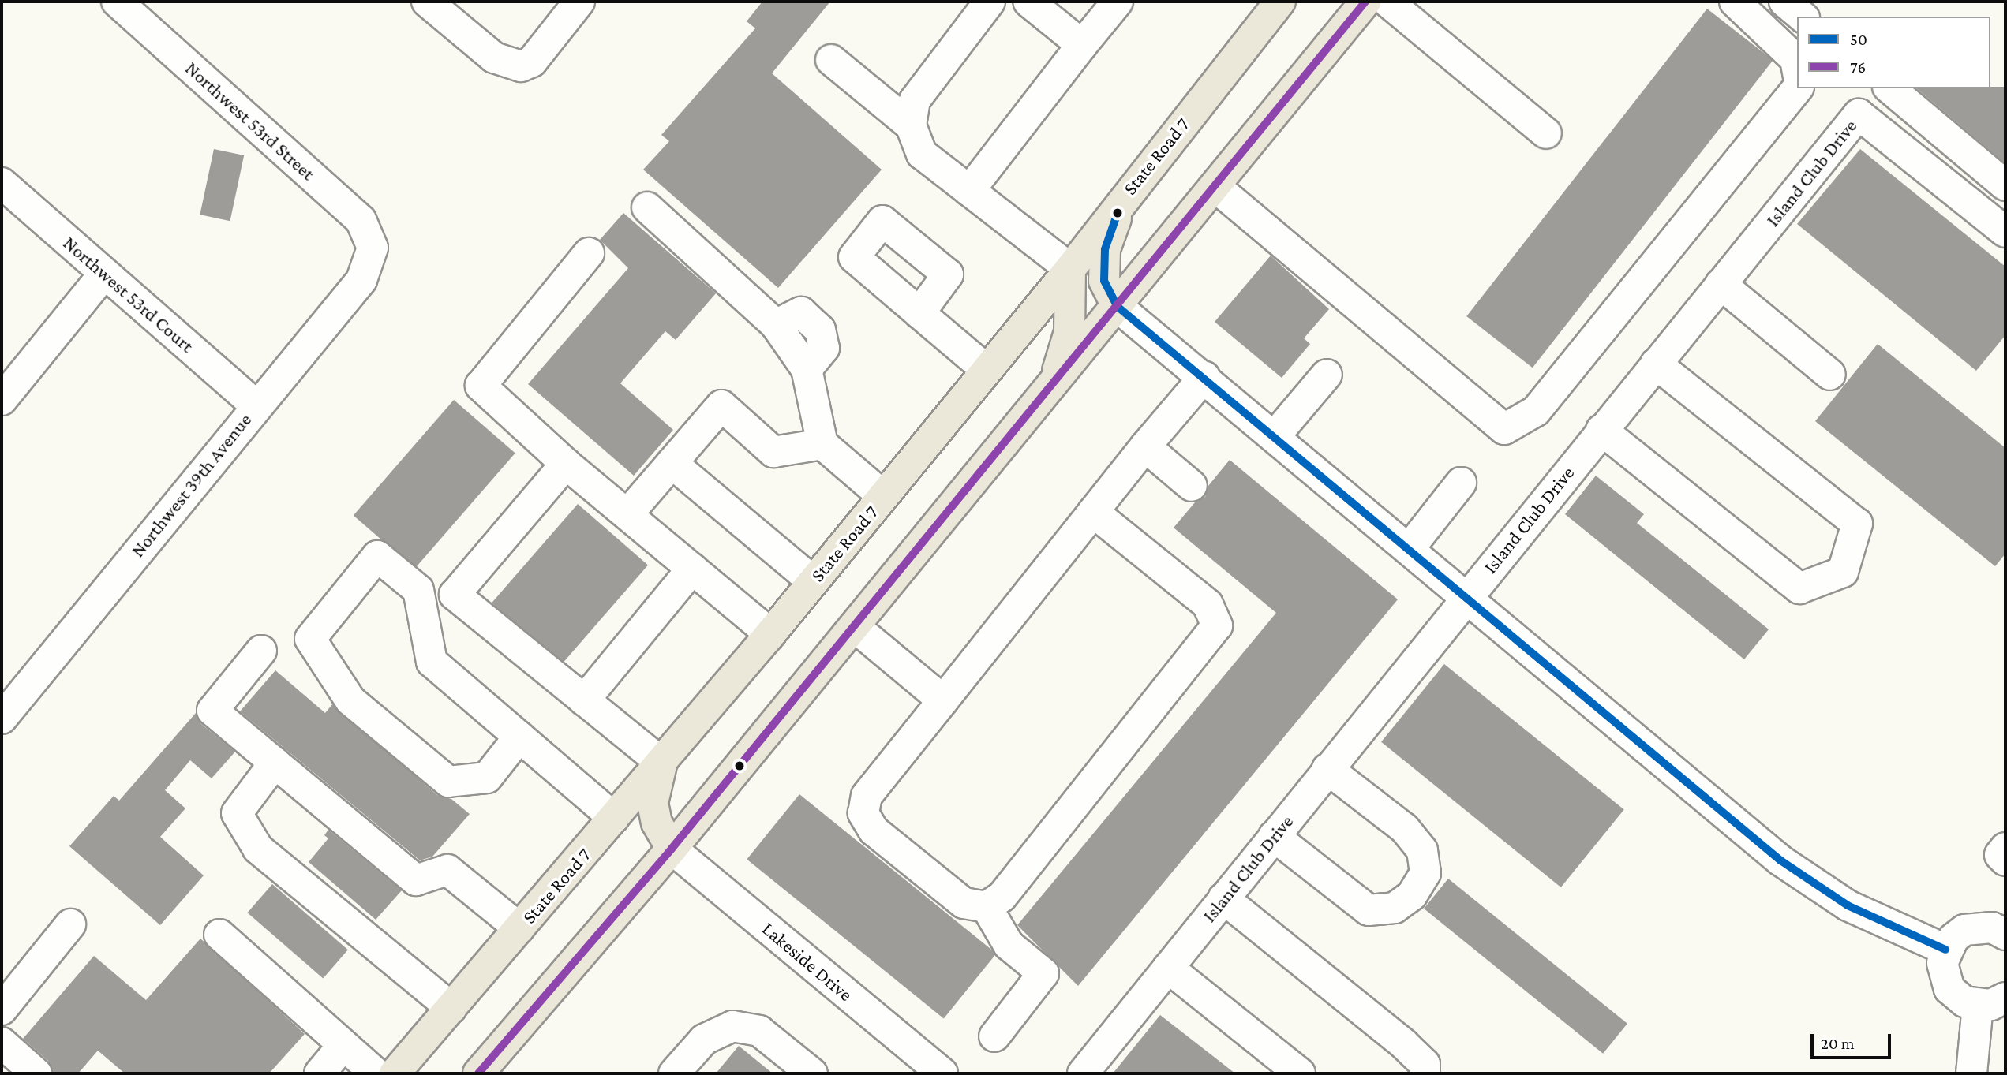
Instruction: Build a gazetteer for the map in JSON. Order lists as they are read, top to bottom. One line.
{"streets":{"main road":["State Road 7"],"street":["Northwest 53rd Street","Island Club Drive","Northwest 53rd Court","Northwest 39th Avenue","Lakeside Drive"]},"crossings":[["Northwest 53rd Street","Northwest 39th Avenue"],["Northwest 53rd Court","Northwest 39th Avenue"]],"lines":["transit line 76","transit line 50"],"legend":["50","76"],"scale_bar":"20 m"}
